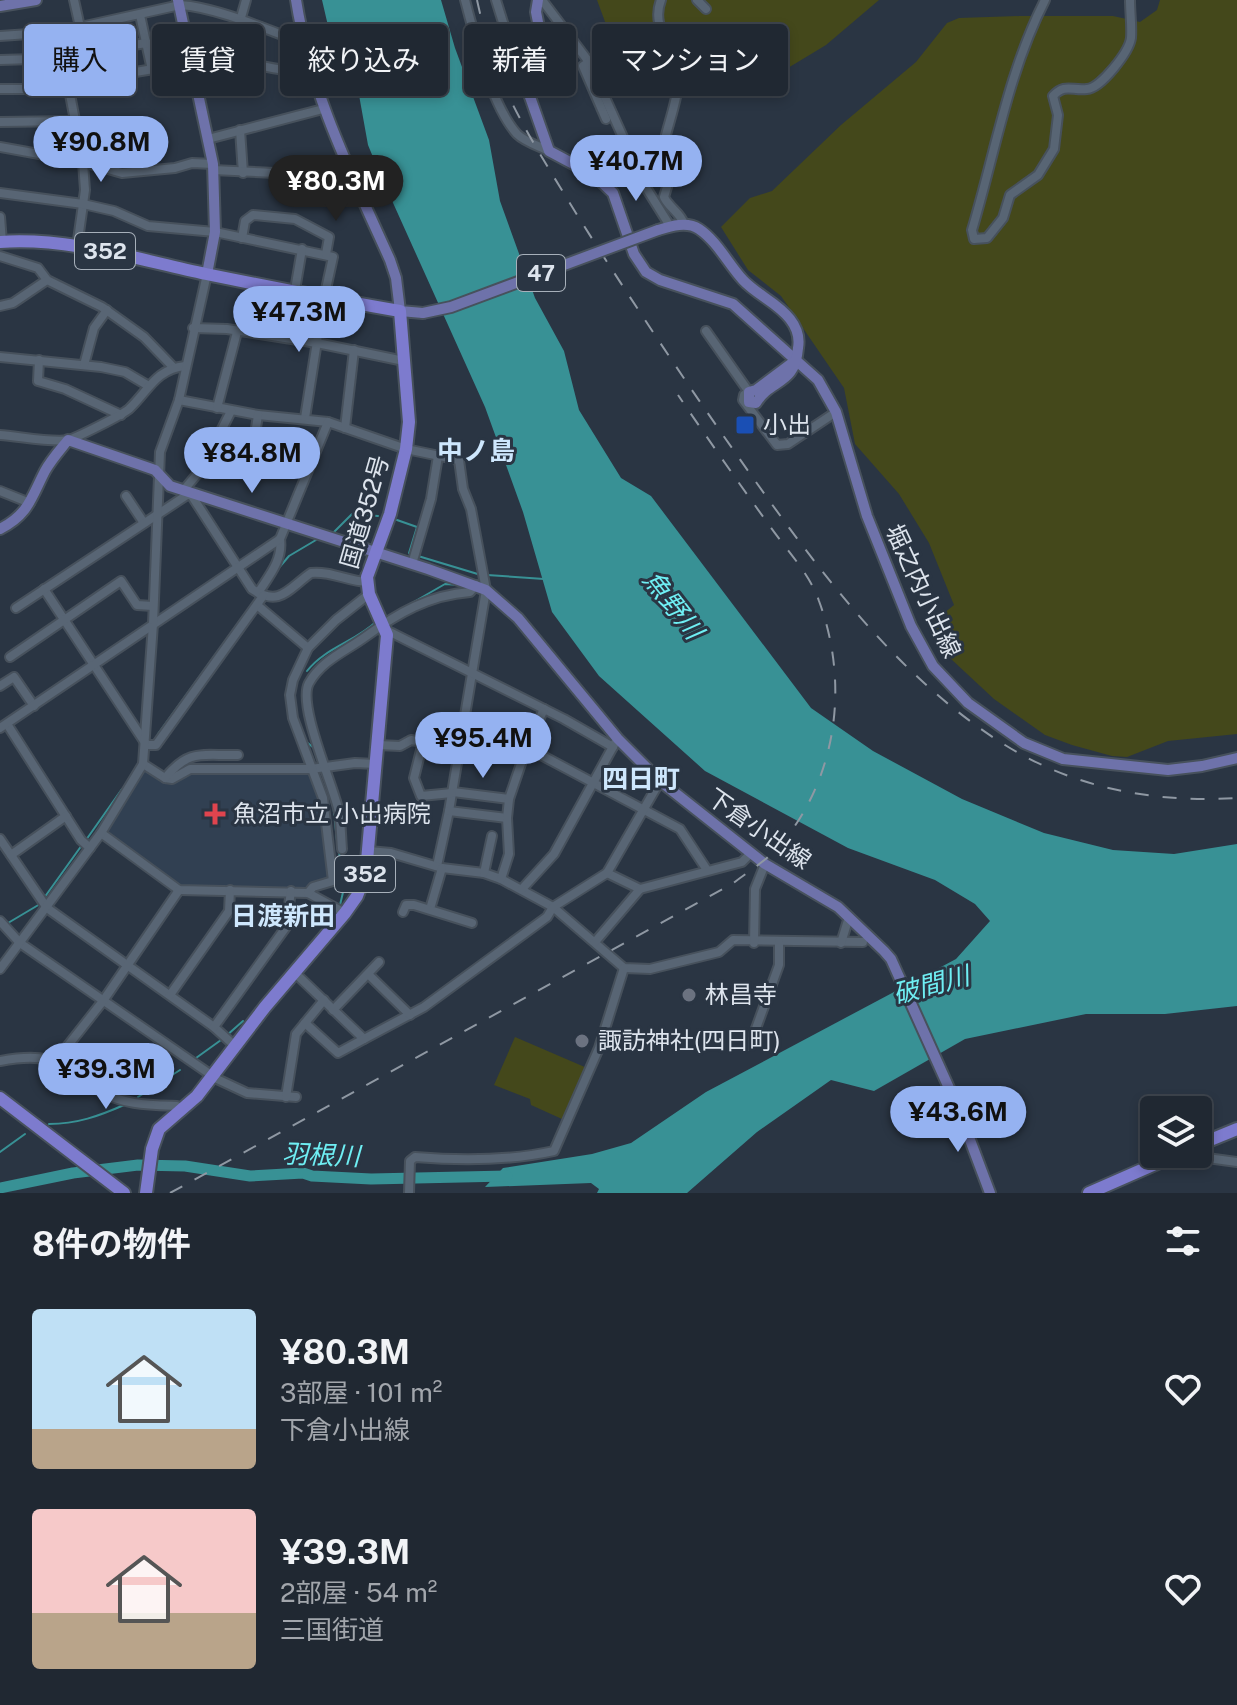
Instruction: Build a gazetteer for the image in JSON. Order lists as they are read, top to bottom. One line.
{"streets":{"highway":["352","国道352号"],"main road":["47","堀之内小出線","下倉小出線"]},"crossings":[["352","47"],["352","国道352号"],["47","国道352号"],["国道352号","下倉小出線"]],"districts":["中ノ島","四日町","日渡新田"],"water":["魚野川","破間川","羽根川"],"places":{"transit":["小出"],"health":["魚沼市立 小出病院"],"other":["林昌寺","諏訪神社(四日町)"]},"page":{"chip":["購入","賃貸","絞り込み","新着","マンション"],"price":["¥90.8M","¥40.7M","¥80.3M","¥47.3M","¥84.8M","¥95.4M","¥39.3M","¥43.6M"],"heading":"8件の物件","list":[{"name":"¥80.3M","note":"3部屋 · 101 m² · 下倉小出線"},{"name":"¥39.3M","note":"2部屋 · 54 m² · 三国街道"}]}}
